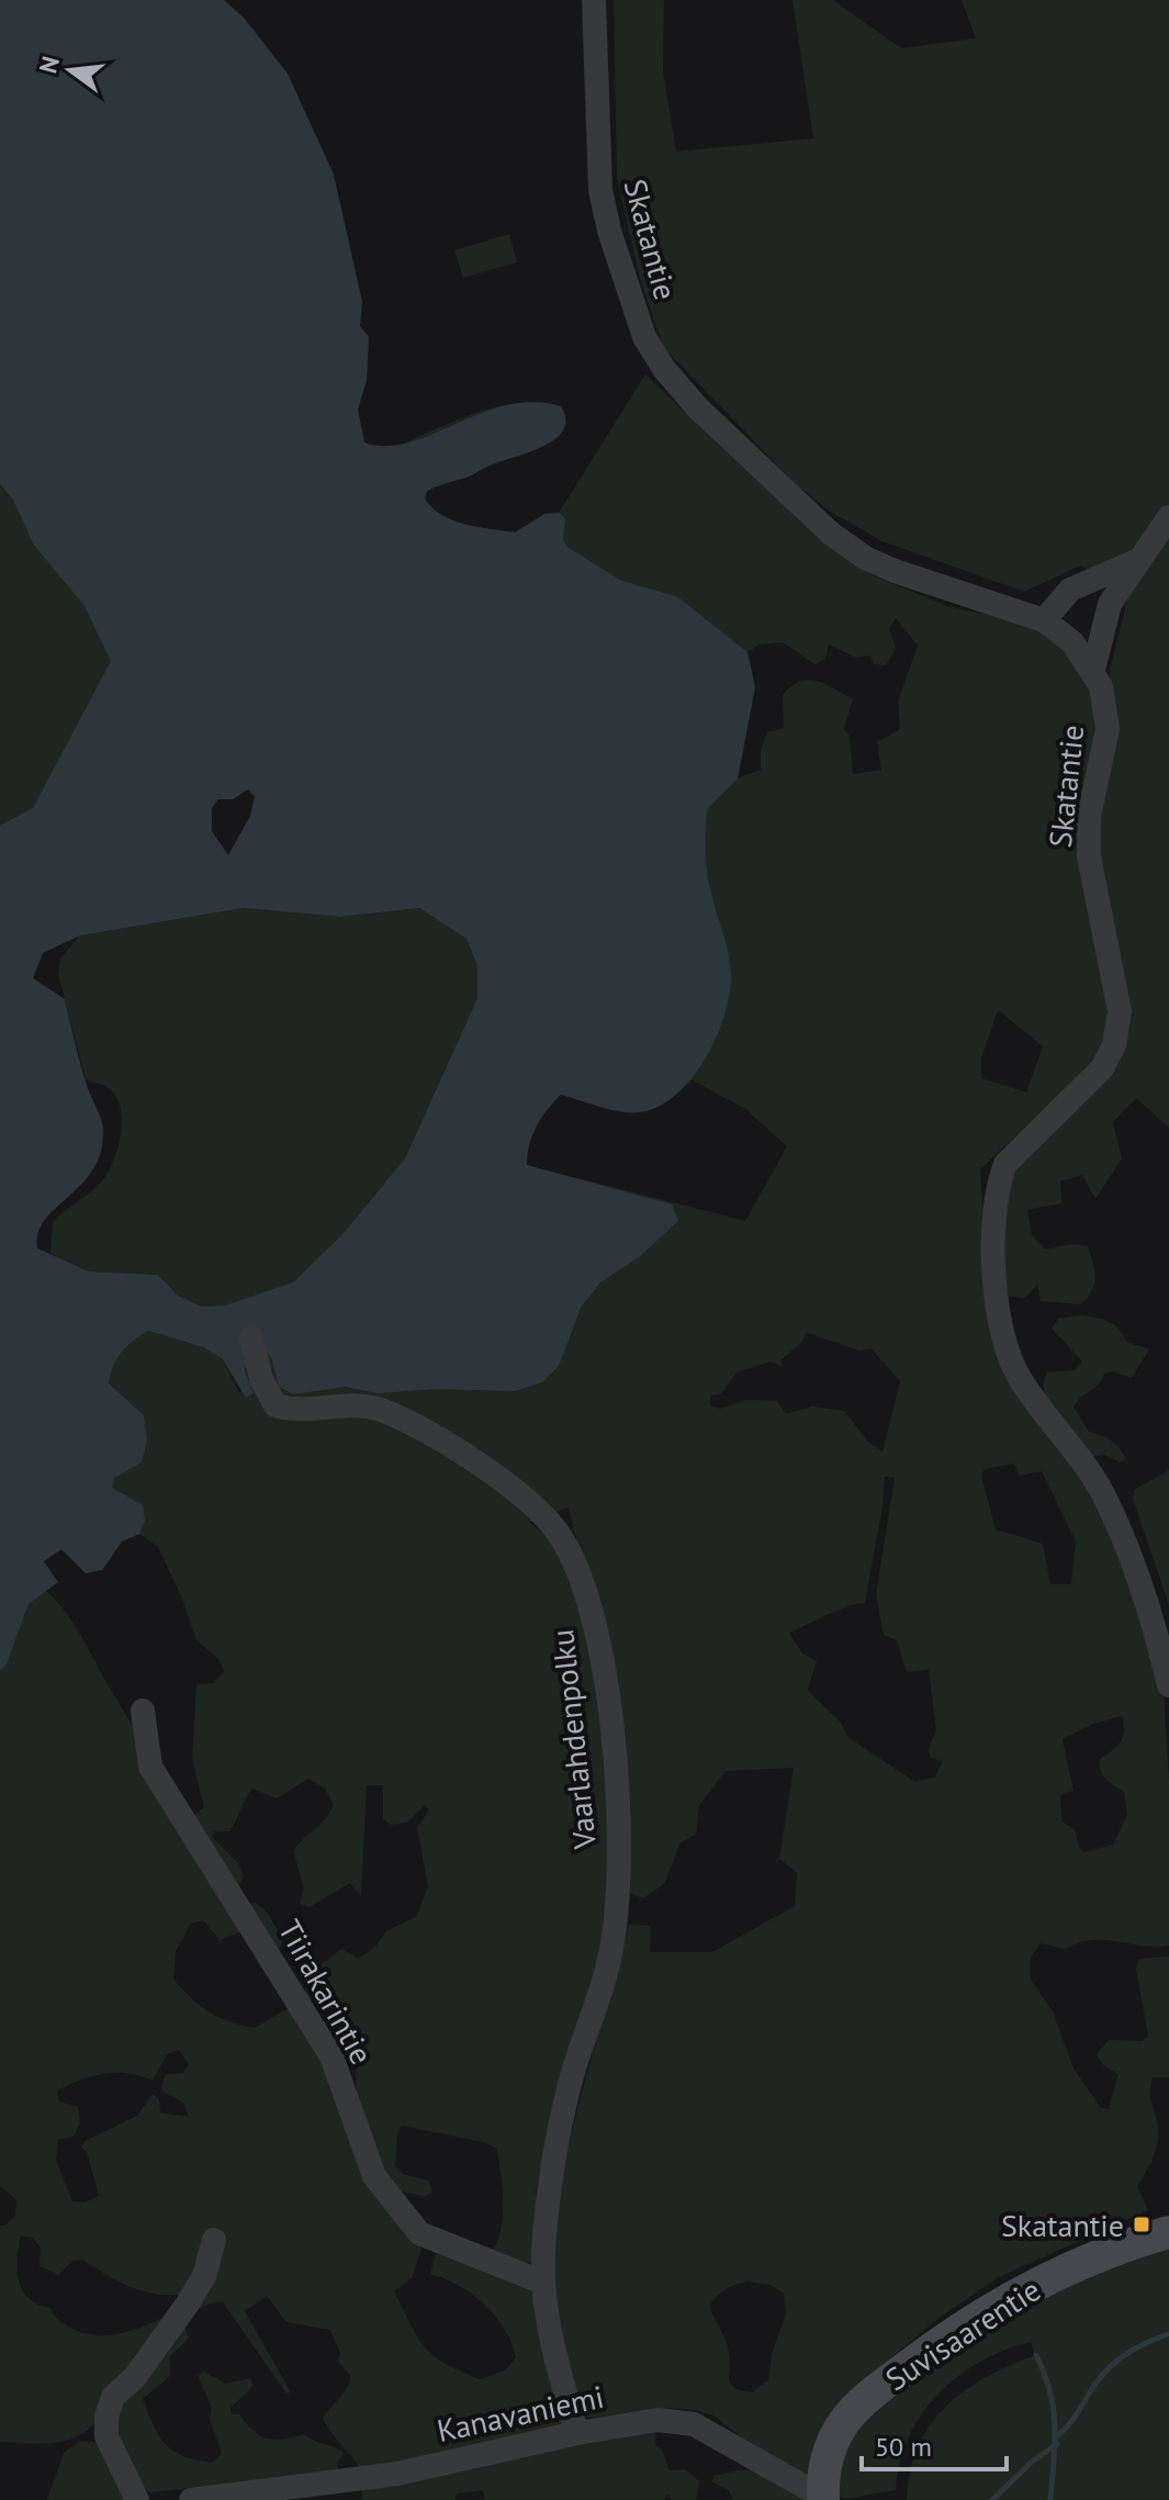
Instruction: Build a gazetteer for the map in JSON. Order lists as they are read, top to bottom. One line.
{"streets":{"street":["Skatantie","Vaarlahdenpolku","Tiirakarintie","Suvisaarentie","Kanavaniemi"]},"crossings":[["Vaarlahdenpolku","Tiirakarintie"],["Vaarlahdenpolku","Kanavaniemi"],["Suvisaarentie","Kanavaniemi"]],"places":{"transit":["Skatantie"]},"scale_bar":"50 m","north":"left"}
